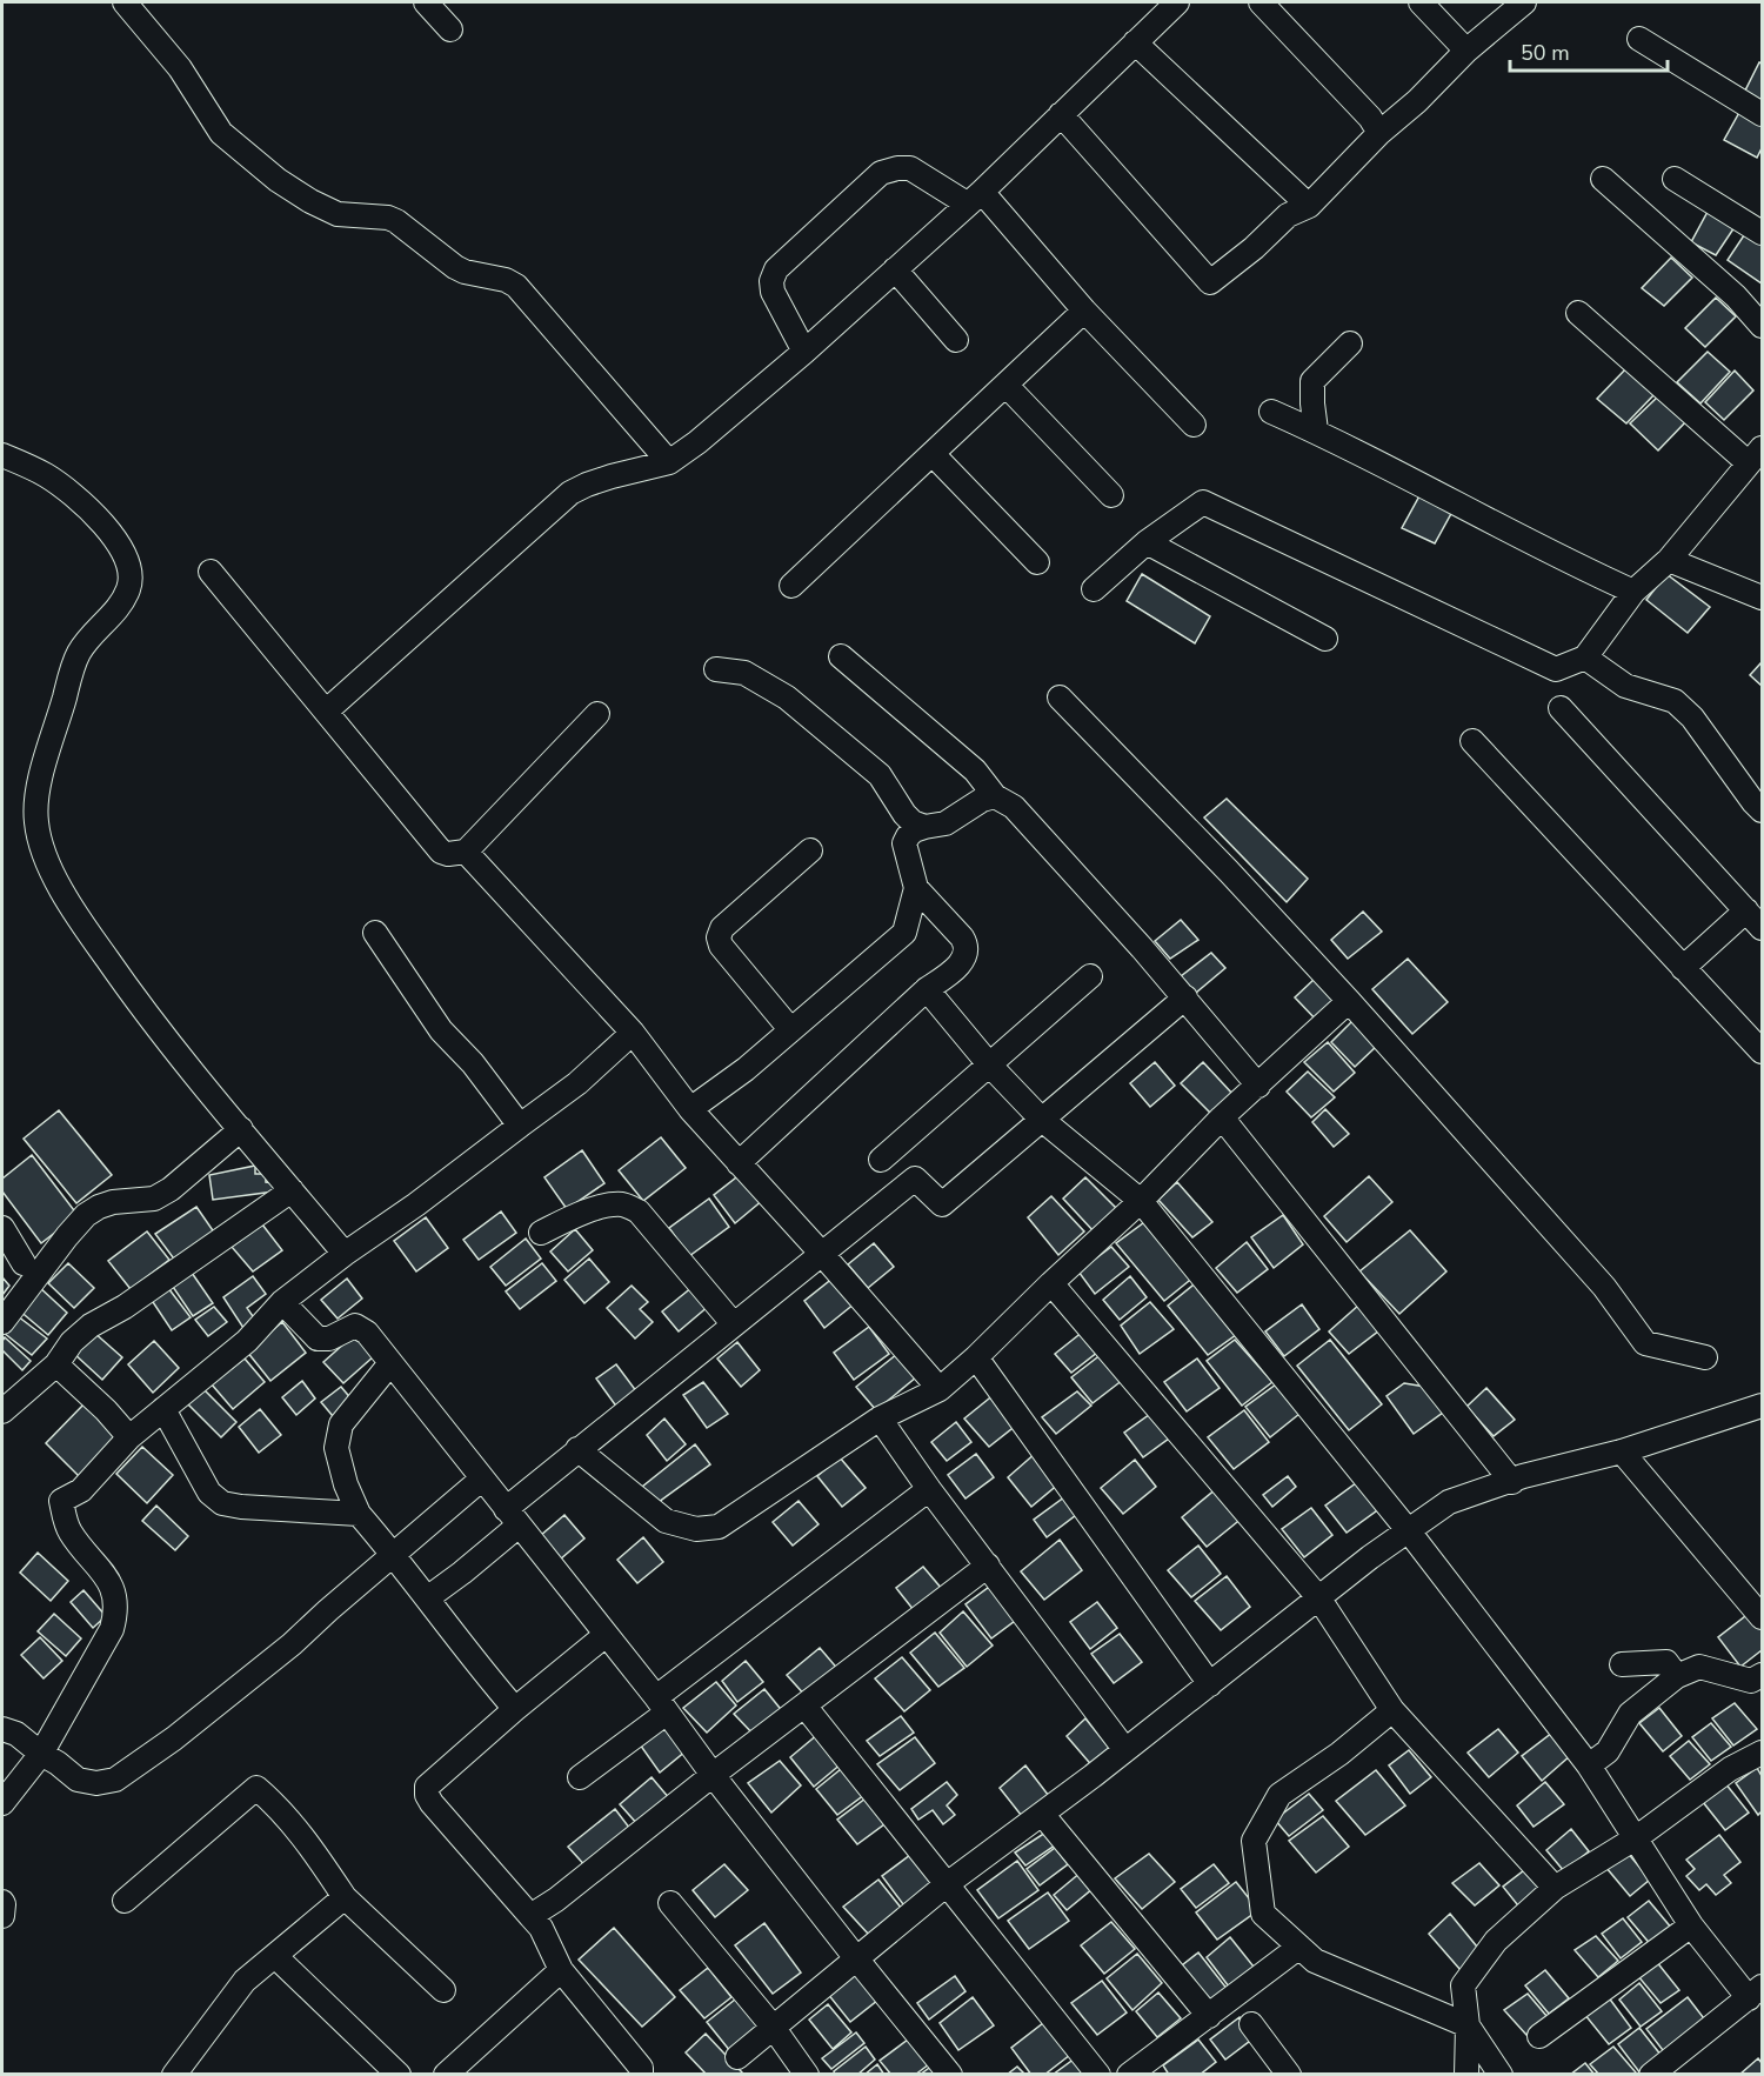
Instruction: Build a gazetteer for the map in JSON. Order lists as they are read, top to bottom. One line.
{"scale_bar":"50 m"}
